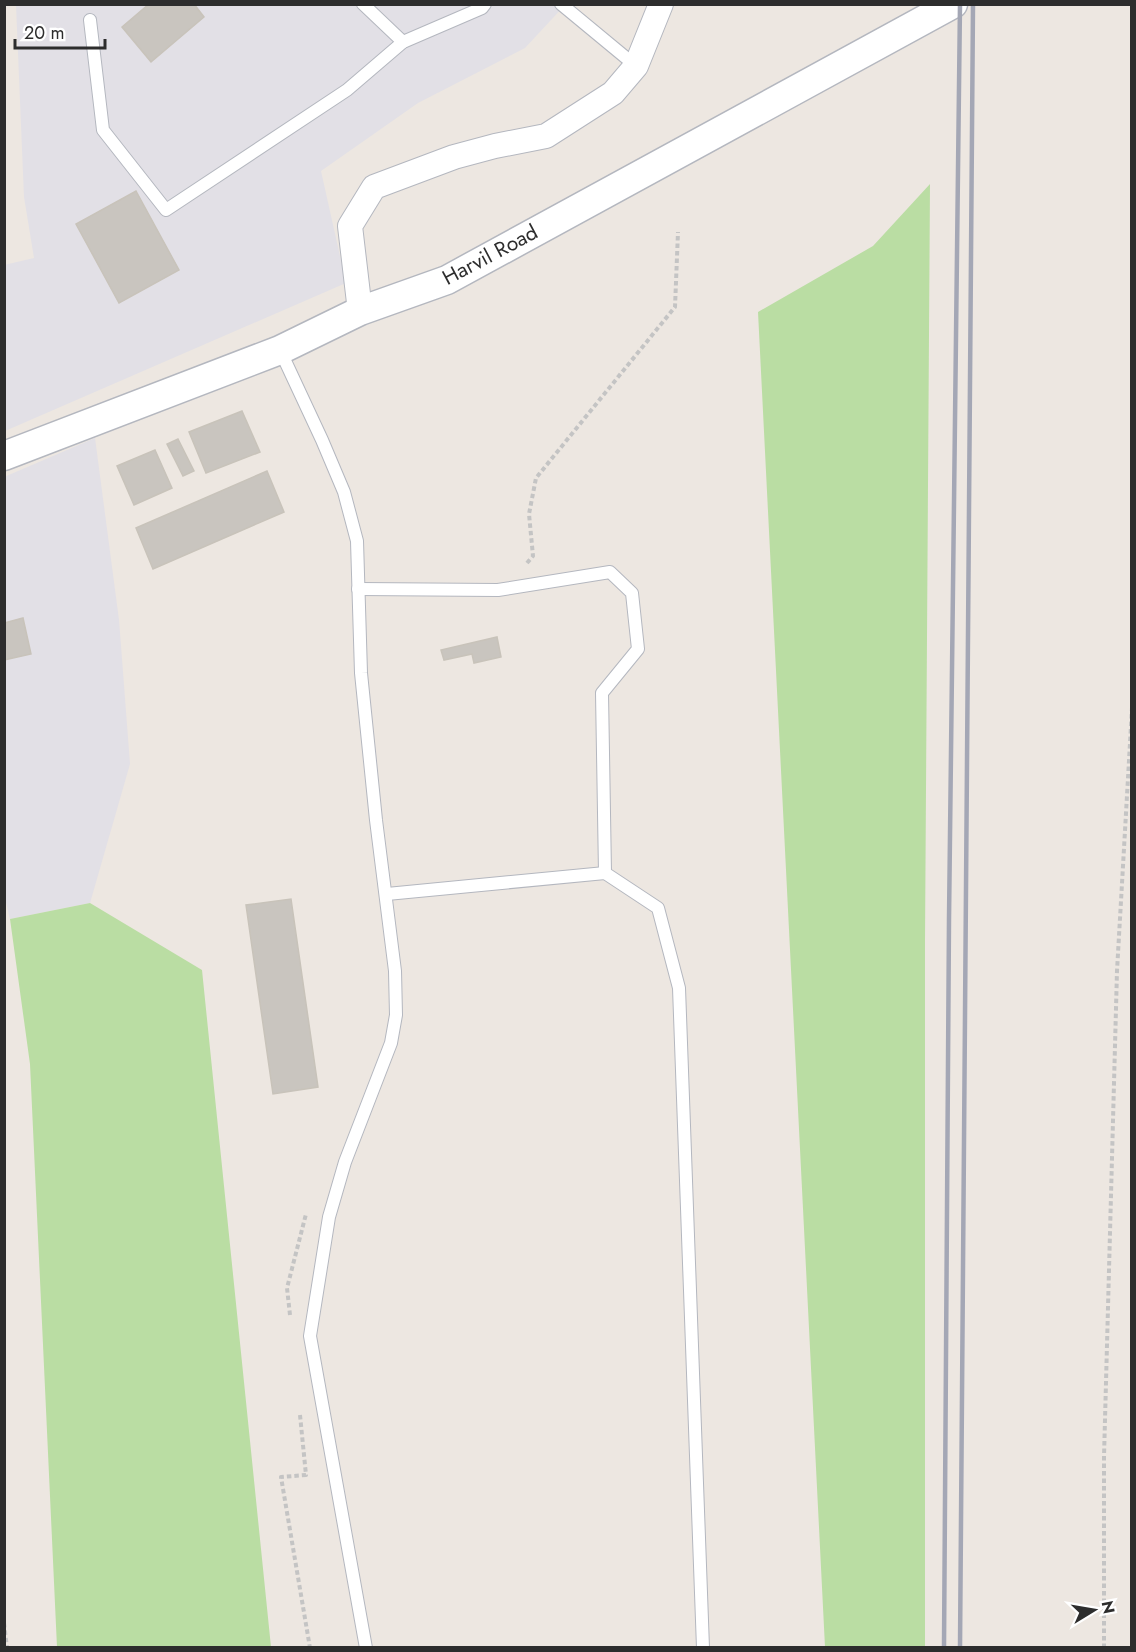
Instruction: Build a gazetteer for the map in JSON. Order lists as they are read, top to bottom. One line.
{"streets":{"street":["Harvil Road"]},"scale_bar":"20 m","north":"right"}
